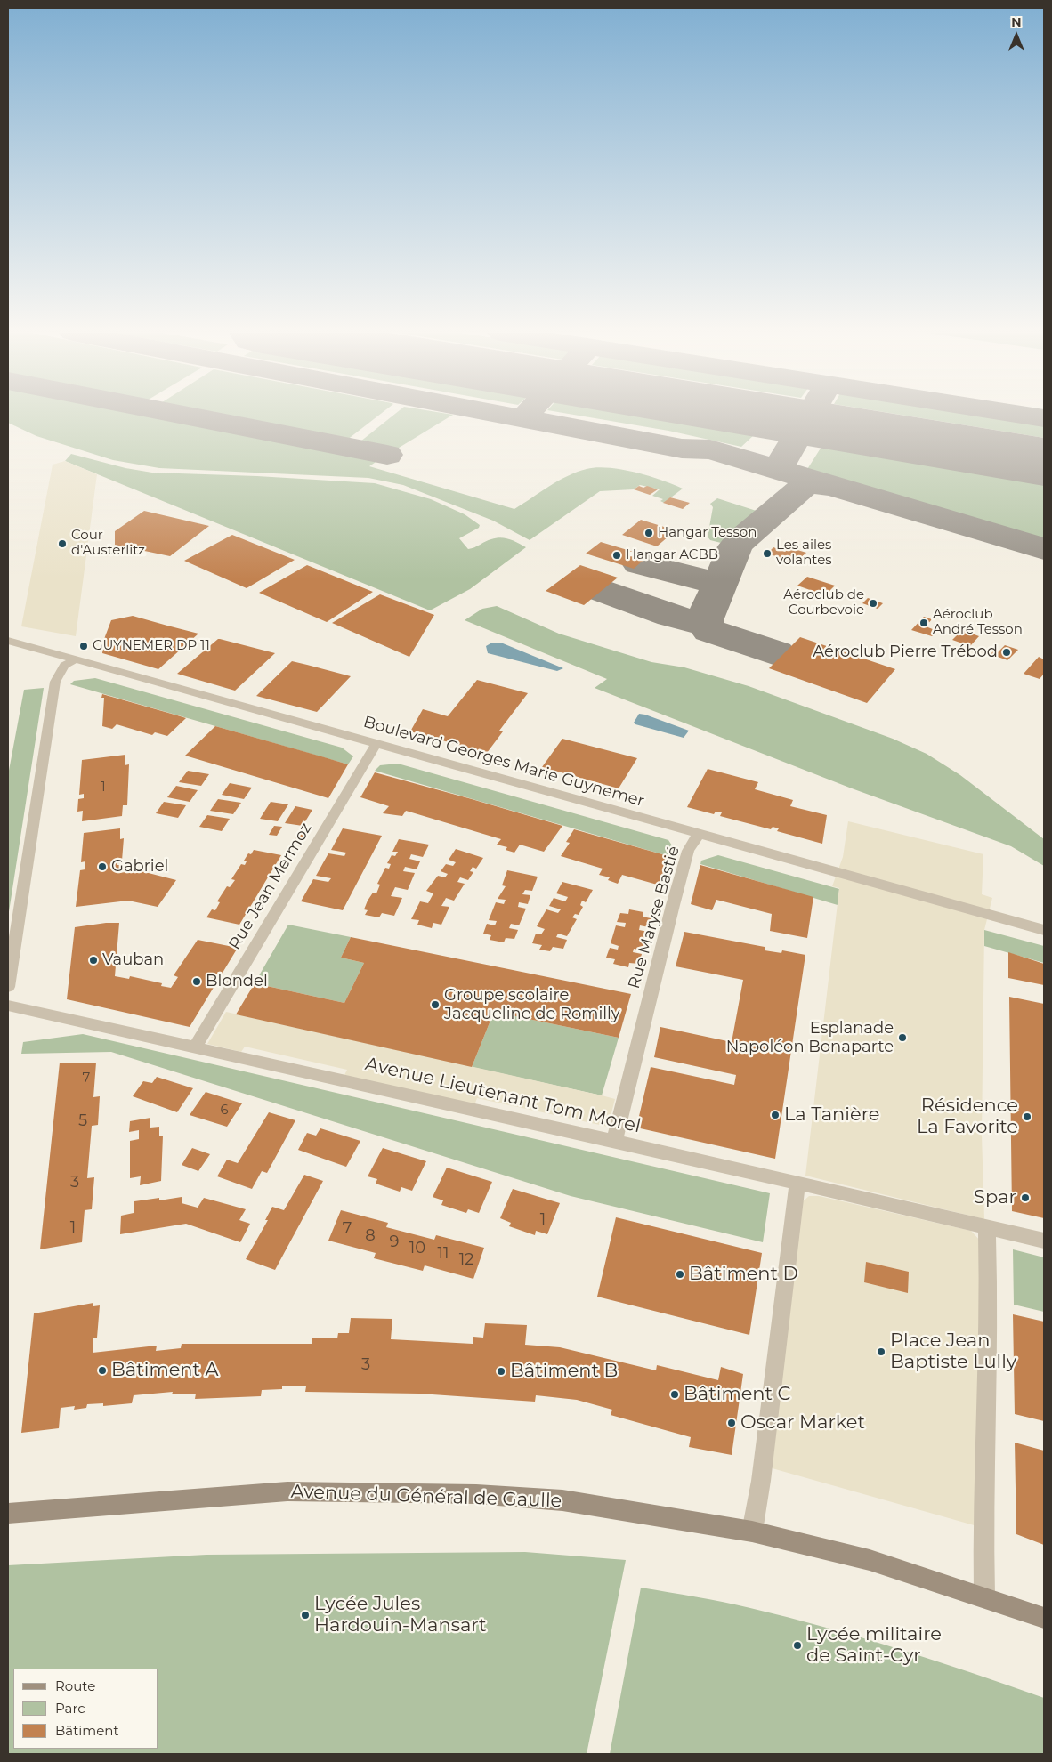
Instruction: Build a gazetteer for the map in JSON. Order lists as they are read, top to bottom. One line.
{"streets":{"street":["Boulevard Georges Marie Guynemer","Rue Jean Mermoz","Rue Maryse Bastié","Avenue Lieutenant Tom Morel","Avenue du Général de Gaulle"]},"crossings":[["Boulevard Georges Marie Guynemer","Rue Jean Mermoz"],["Boulevard Georges Marie Guynemer","Rue Maryse Bastié"],["Rue Jean Mermoz","Avenue Lieutenant Tom Morel"],["Rue Maryse Bastié","Avenue Lieutenant Tom Morel"]],"places":["Hangar Tesson","Cour d'Austerlitz","Les ailes volantes","Hangar ACBB","Aéroclub de Courbevoie","Aéroclub André Tesson","GUYNEMER DP 11","Aéroclub Pierre Trébod","Gabriel","Vauban","Blondel","Groupe scolaire Jacqueline de Romilly","Esplanade Napoléon Bonaparte","La Tanière","Résidence La Favorite","Spar","Bâtiment D","Place Jean Baptiste Lully","Bâtiment A","Bâtiment B","Bâtiment C","Oscar Market","Lycée Jules Hardouin-Mansart","Lycée militaire de Saint-Cyr"],"house_numbers":["1","7","6","5","3","1","1","7","8","9","10","11","12","3"],"legend":["Route","Parc","Bâtiment"],"north":"top"}
